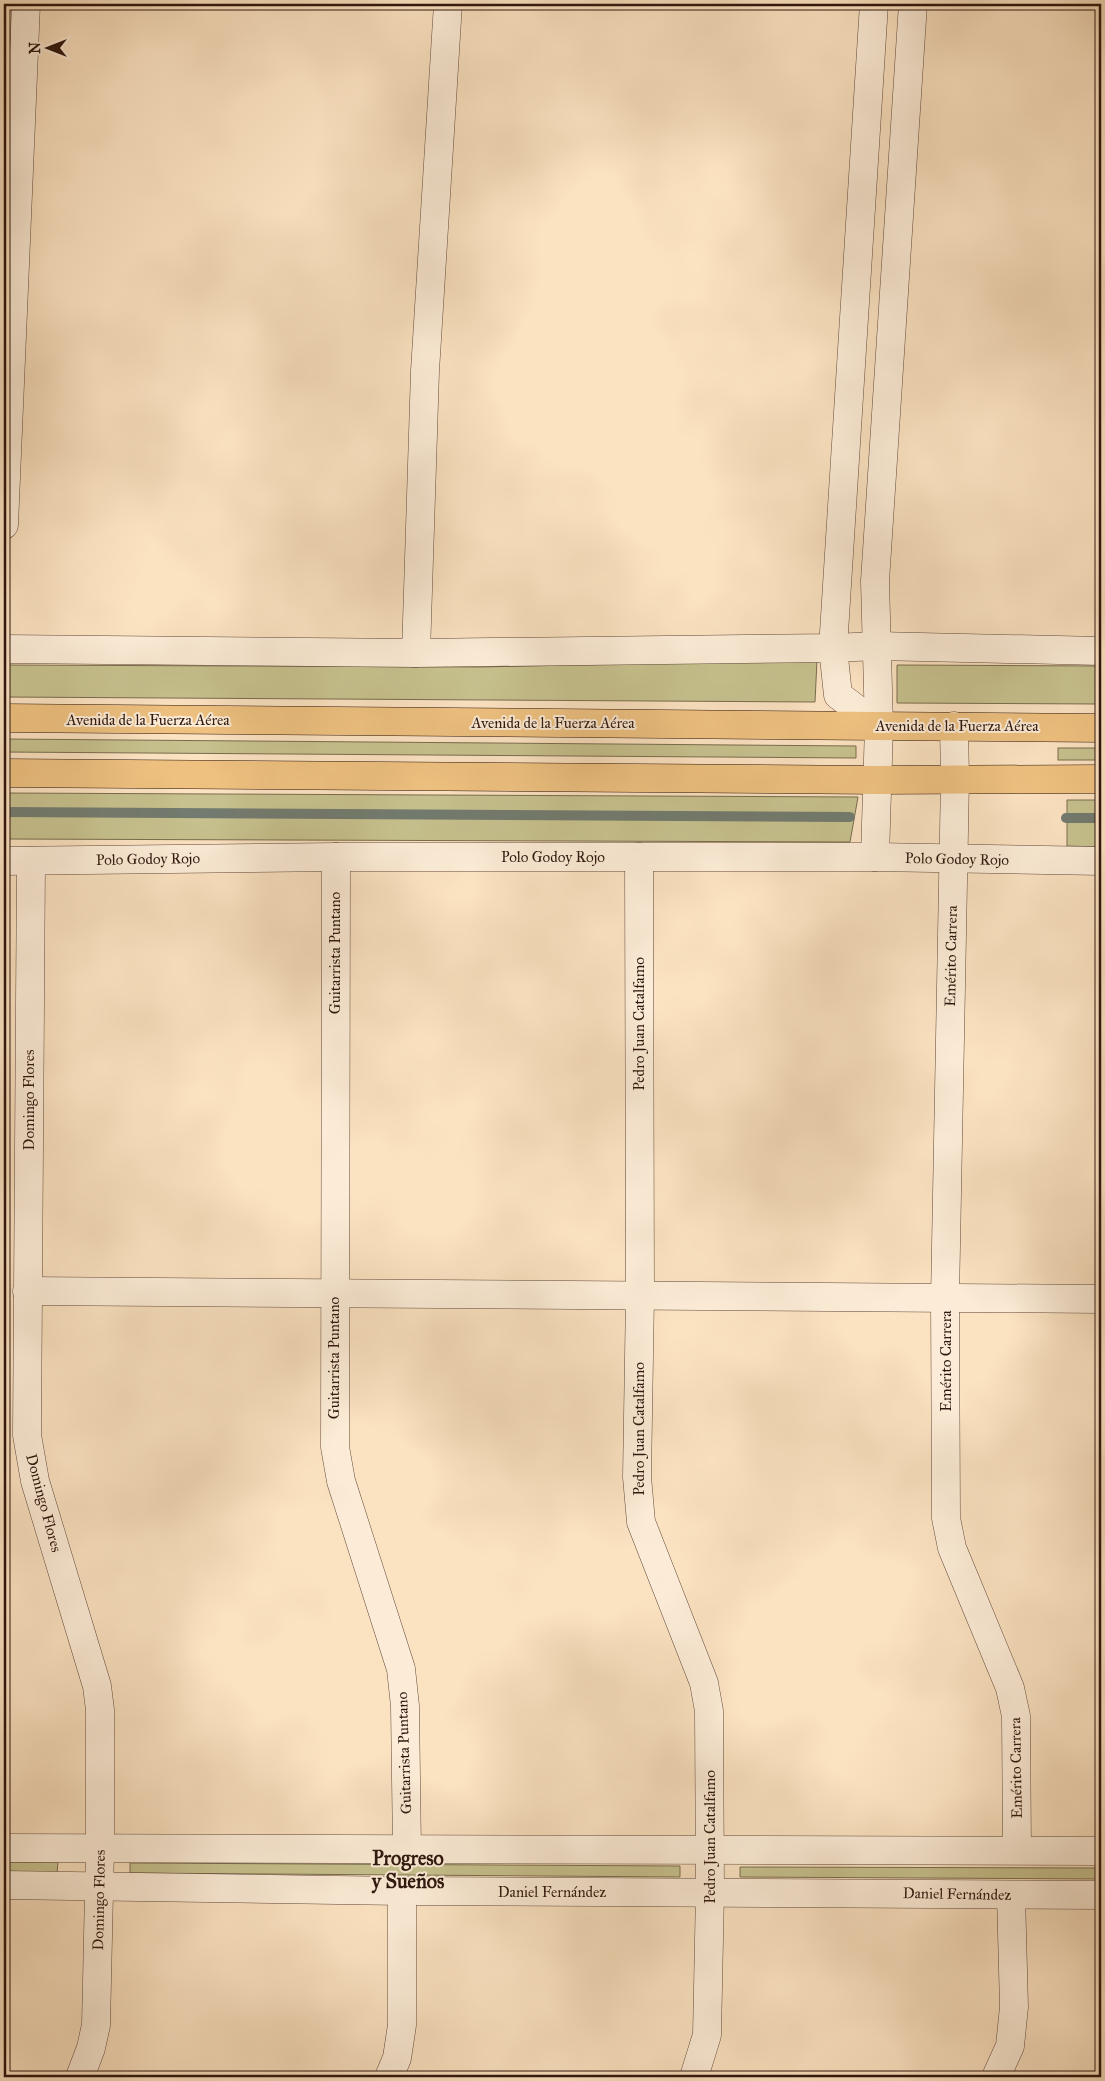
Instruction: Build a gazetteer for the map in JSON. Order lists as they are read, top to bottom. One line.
{"streets":{"main road":["Avenida de la Fuerza Aérea"],"street":["Polo Godoy Rojo","Guitarrista Puntano","Emérito Carrera","Pedro Juan Catalfamo","Domingo Flores","Daniel Fernández"]},"crossings":[["Avenida de la Fuerza Aérea","Emérito Carrera"],["Polo Godoy Rojo","Guitarrista Puntano"],["Polo Godoy Rojo","Emérito Carrera"],["Polo Godoy Rojo","Pedro Juan Catalfamo"],["Polo Godoy Rojo","Domingo Flores"],["Pedro Juan Catalfamo","Daniel Fernández"],["Domingo Flores","Daniel Fernández"]],"districts":["Progreso y Sueños"],"north":"left"}
